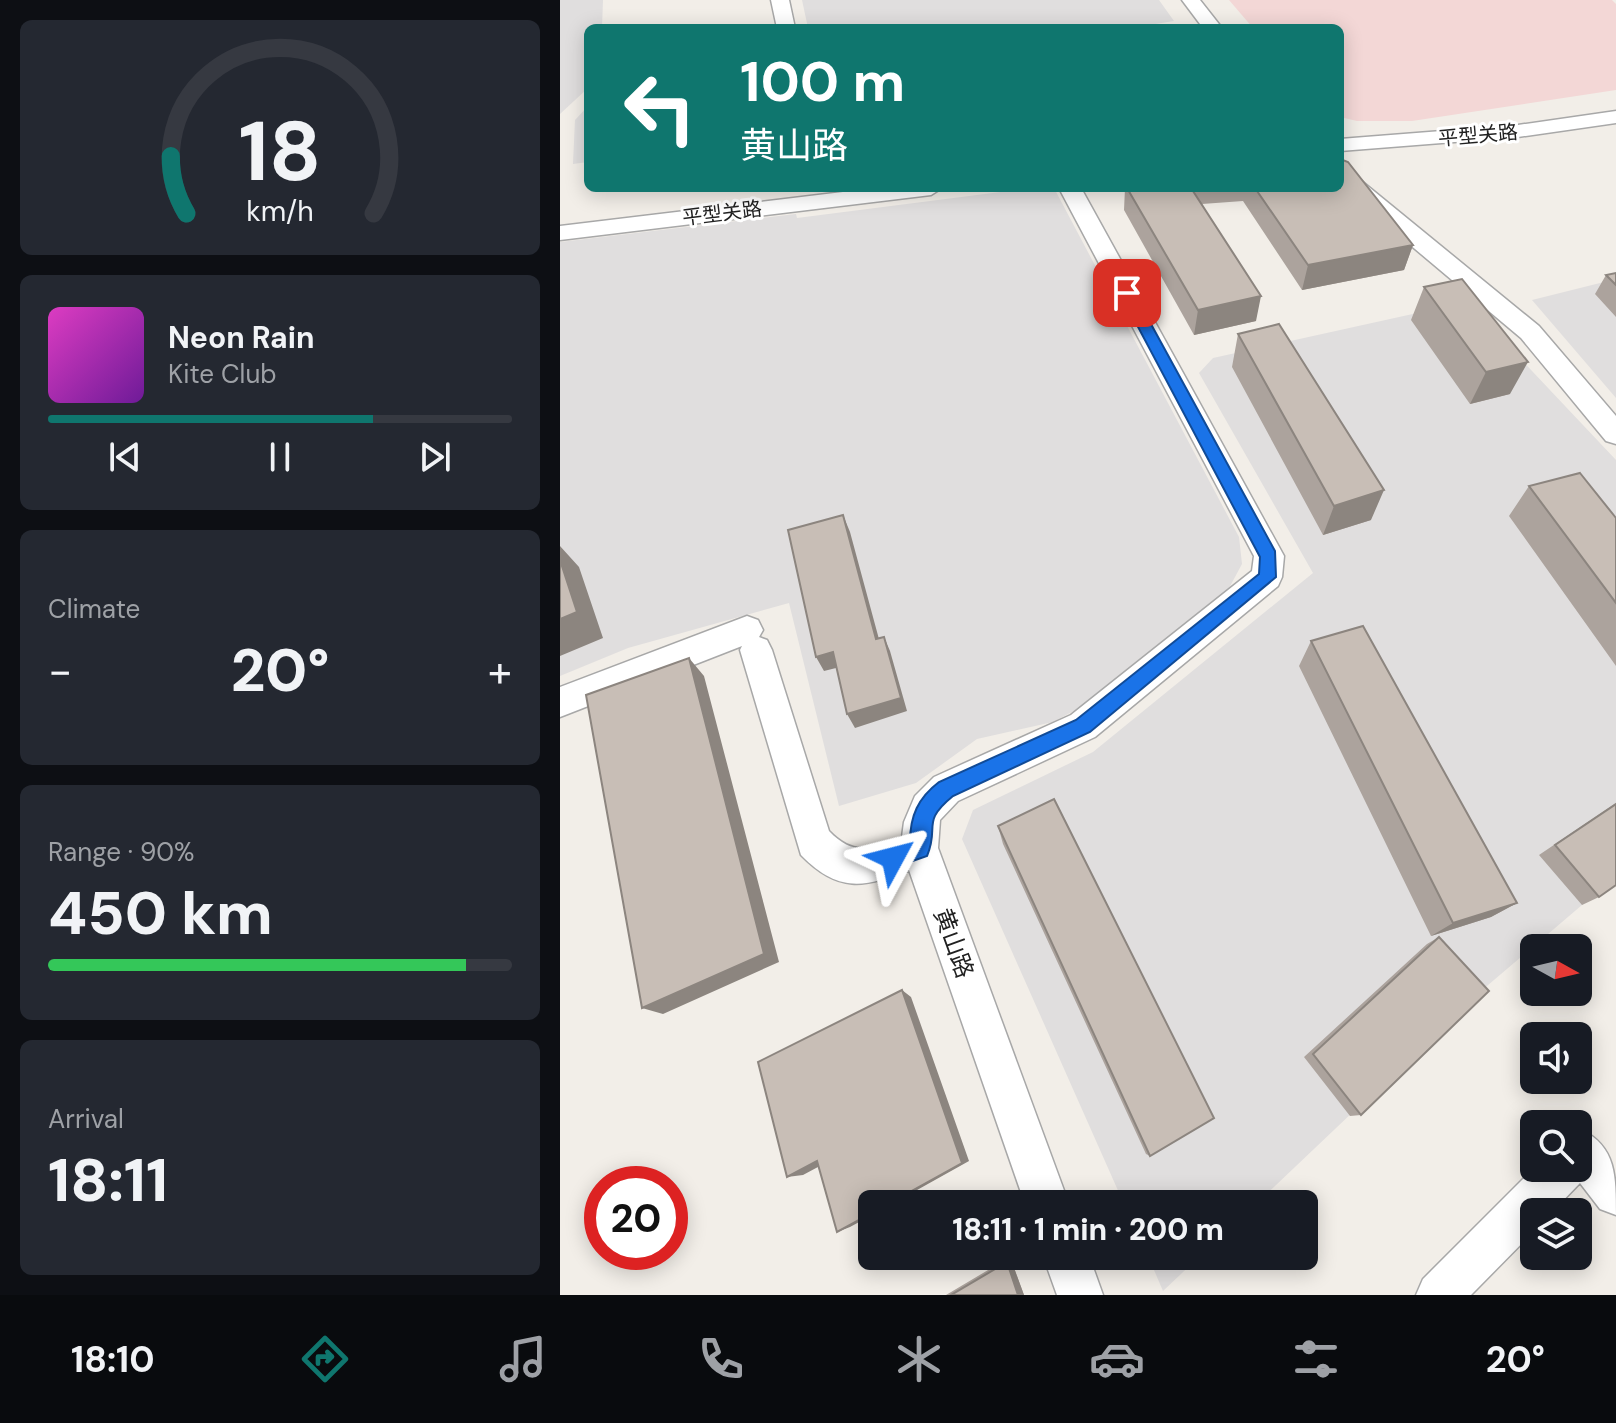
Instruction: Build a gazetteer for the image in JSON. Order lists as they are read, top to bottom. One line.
{"streets":{"street":["平型关路","黄山路"]},"north":"right","page":{"turn":["100 m","黄山路"],"song":["Neon Rain","Kite Club"],"tile":["Climate",["Range · 90%","450 km"],["Arrival","18:11"]],"heat":["−","20°","+"],"limit":"20","trip":"18:11 · 1 min · 200 m","tabs":["18:10","20°"],"gauge":["18","km/h"]}}
